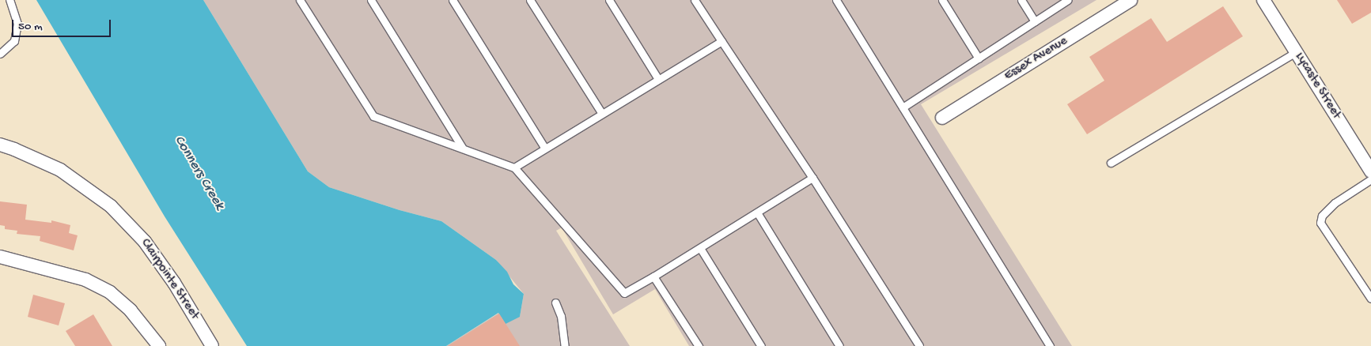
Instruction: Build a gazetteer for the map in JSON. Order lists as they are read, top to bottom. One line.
{"streets":{"street":["Essex Avenue","Lycaste Street","Clairpointe Street"]},"water":["Conners Creek"],"scale_bar":"50 m"}
